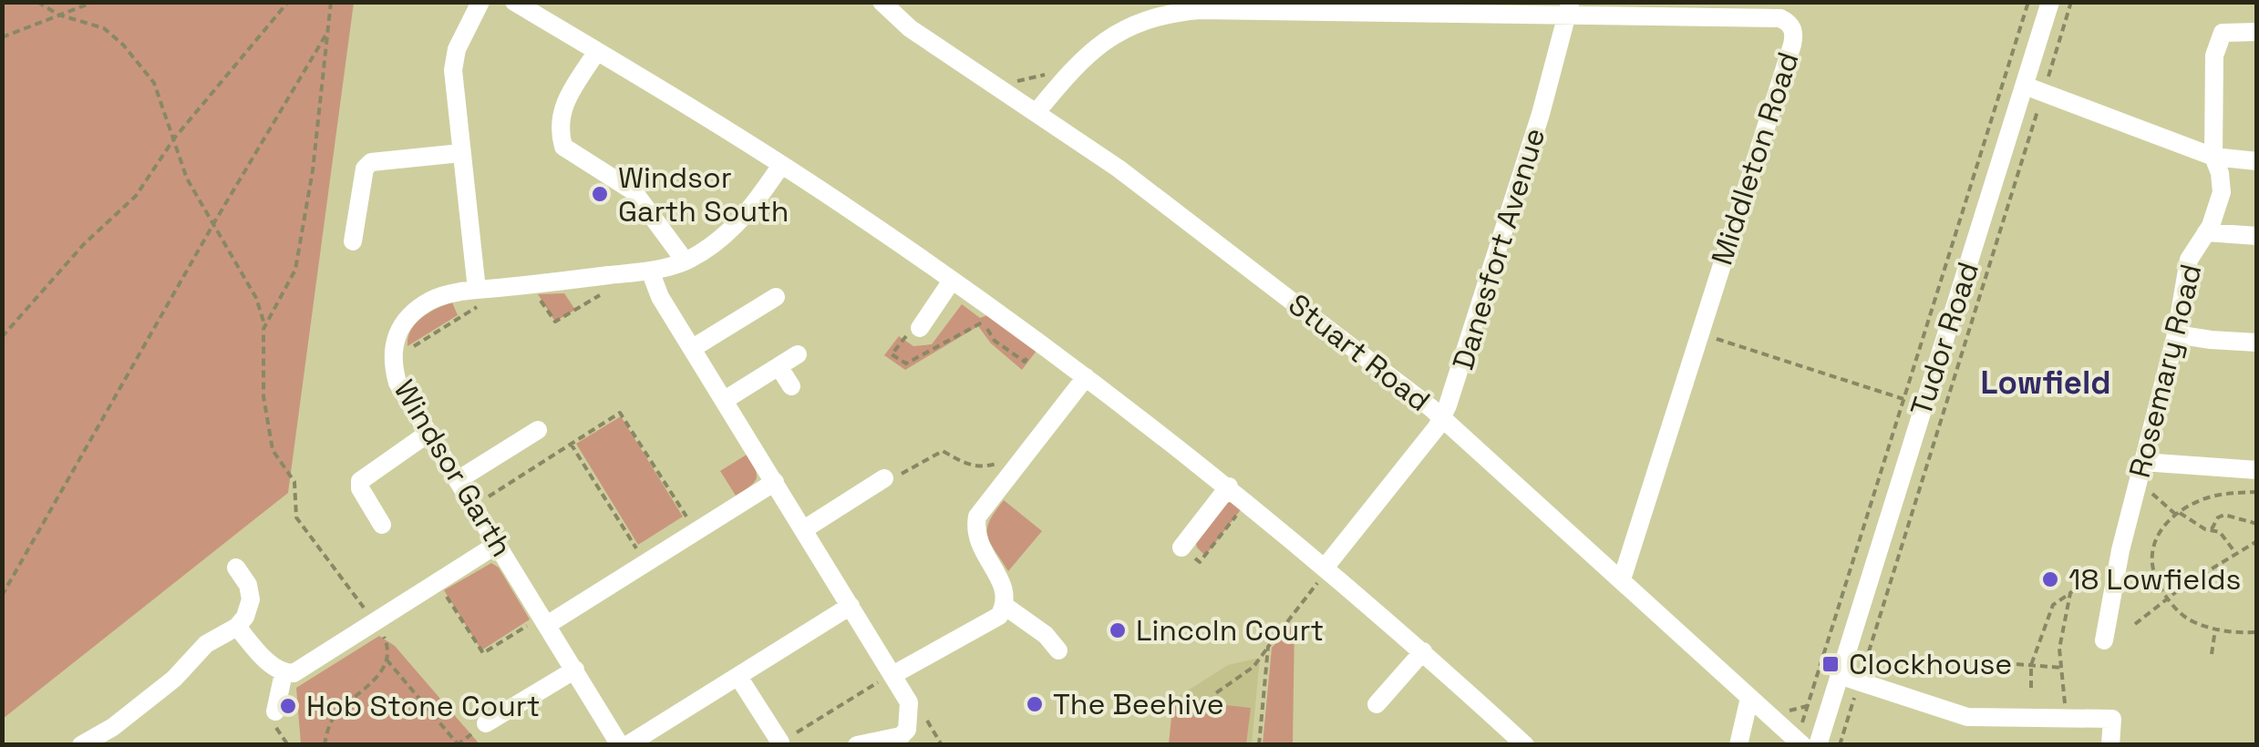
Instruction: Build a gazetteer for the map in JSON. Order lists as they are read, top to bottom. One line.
{"streets":{"street":["Middleton Road","Danesfort Avenue","Tudor Road","Stuart Road","Rosemary Road","Windsor Garth"]},"crossings":[["Middleton Road","Danesfort Avenue"],["Middleton Road","Stuart Road"],["Danesfort Avenue","Stuart Road"]],"districts":["Lowfield"],"places":{"other":["Windsor Garth South","18 Lowfields","Lincoln Court","The Beehive","Hob Stone Court"],"transit":["Clockhouse"]}}
